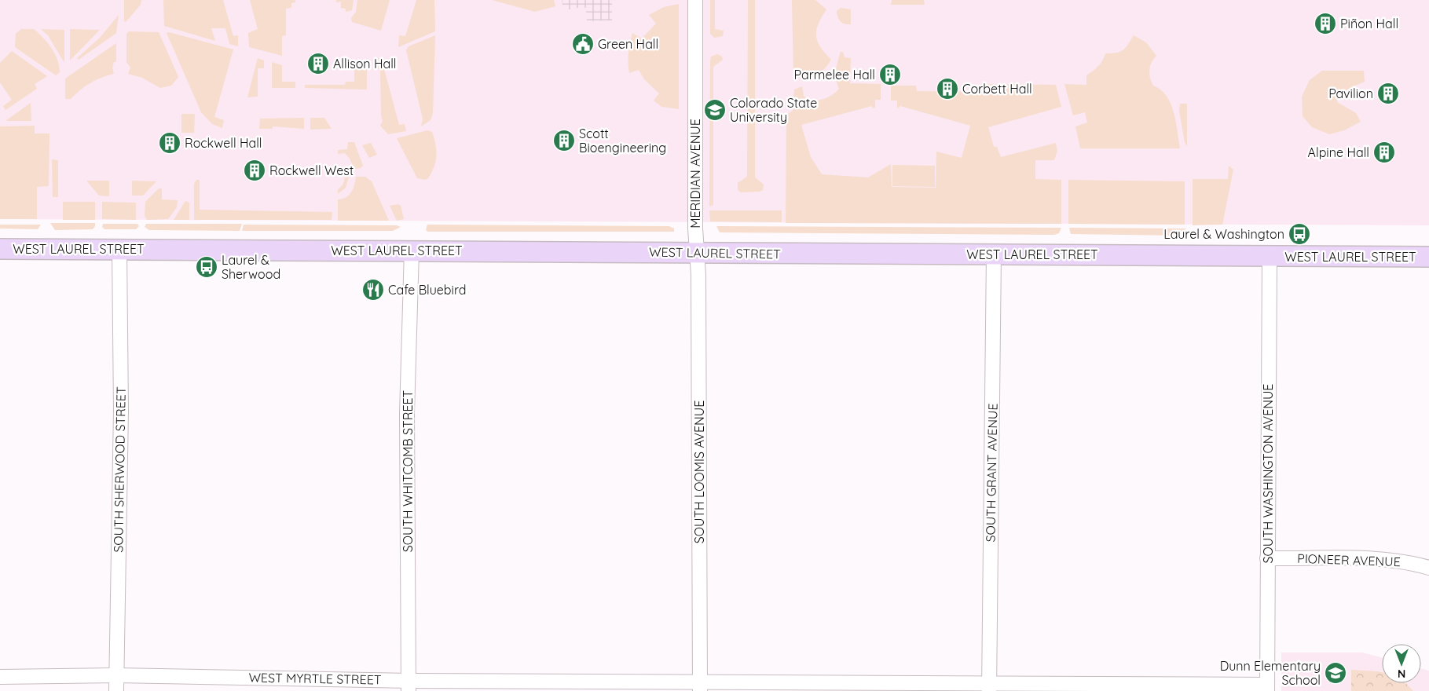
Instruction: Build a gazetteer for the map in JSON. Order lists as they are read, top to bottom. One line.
{"streets":{"main road":["WEST LAUREL STREET"],"street":["MERIDIAN AVENUE","SOUTH SHERWOOD STREET","SOUTH WHITCOMB STREET","SOUTH LOOMIS AVENUE","SOUTH GRANT AVENUE","SOUTH WASHINGTON AVENUE","PIONEER AVENUE","WEST MYRTLE STREET"]},"crossings":[["MERIDIAN AVENUE","WEST LAUREL STREET"],["MERIDIAN AVENUE","SOUTH LOOMIS AVENUE"],["WEST LAUREL STREET","SOUTH SHERWOOD STREET"],["WEST LAUREL STREET","SOUTH WHITCOMB STREET"],["WEST LAUREL STREET","SOUTH LOOMIS AVENUE"],["WEST LAUREL STREET","SOUTH GRANT AVENUE"],["WEST LAUREL STREET","SOUTH WASHINGTON AVENUE"],["SOUTH SHERWOOD STREET","WEST MYRTLE STREET"],["SOUTH WHITCOMB STREET","WEST MYRTLE STREET"],["SOUTH LOOMIS AVENUE","WEST MYRTLE STREET"],["SOUTH GRANT AVENUE","WEST MYRTLE STREET"],["SOUTH WASHINGTON AVENUE","PIONEER AVENUE"],["SOUTH WASHINGTON AVENUE","WEST MYRTLE STREET"]],"places":{"building":["Piñon Hall","Allison Hall","Parmelee Hall","Corbett Hall","Pavilion","Scott Bioengineering","Rockwell Hall","Alpine Hall","Rockwell West"],"public building":["Green Hall"],"school or university":["Colorado State University","Dunn Elementary School"],"bus stop":["Laurel & Washington","Laurel & Sherwood"],"restaurant":["Cafe Bluebird"]},"north":"bottom"}
